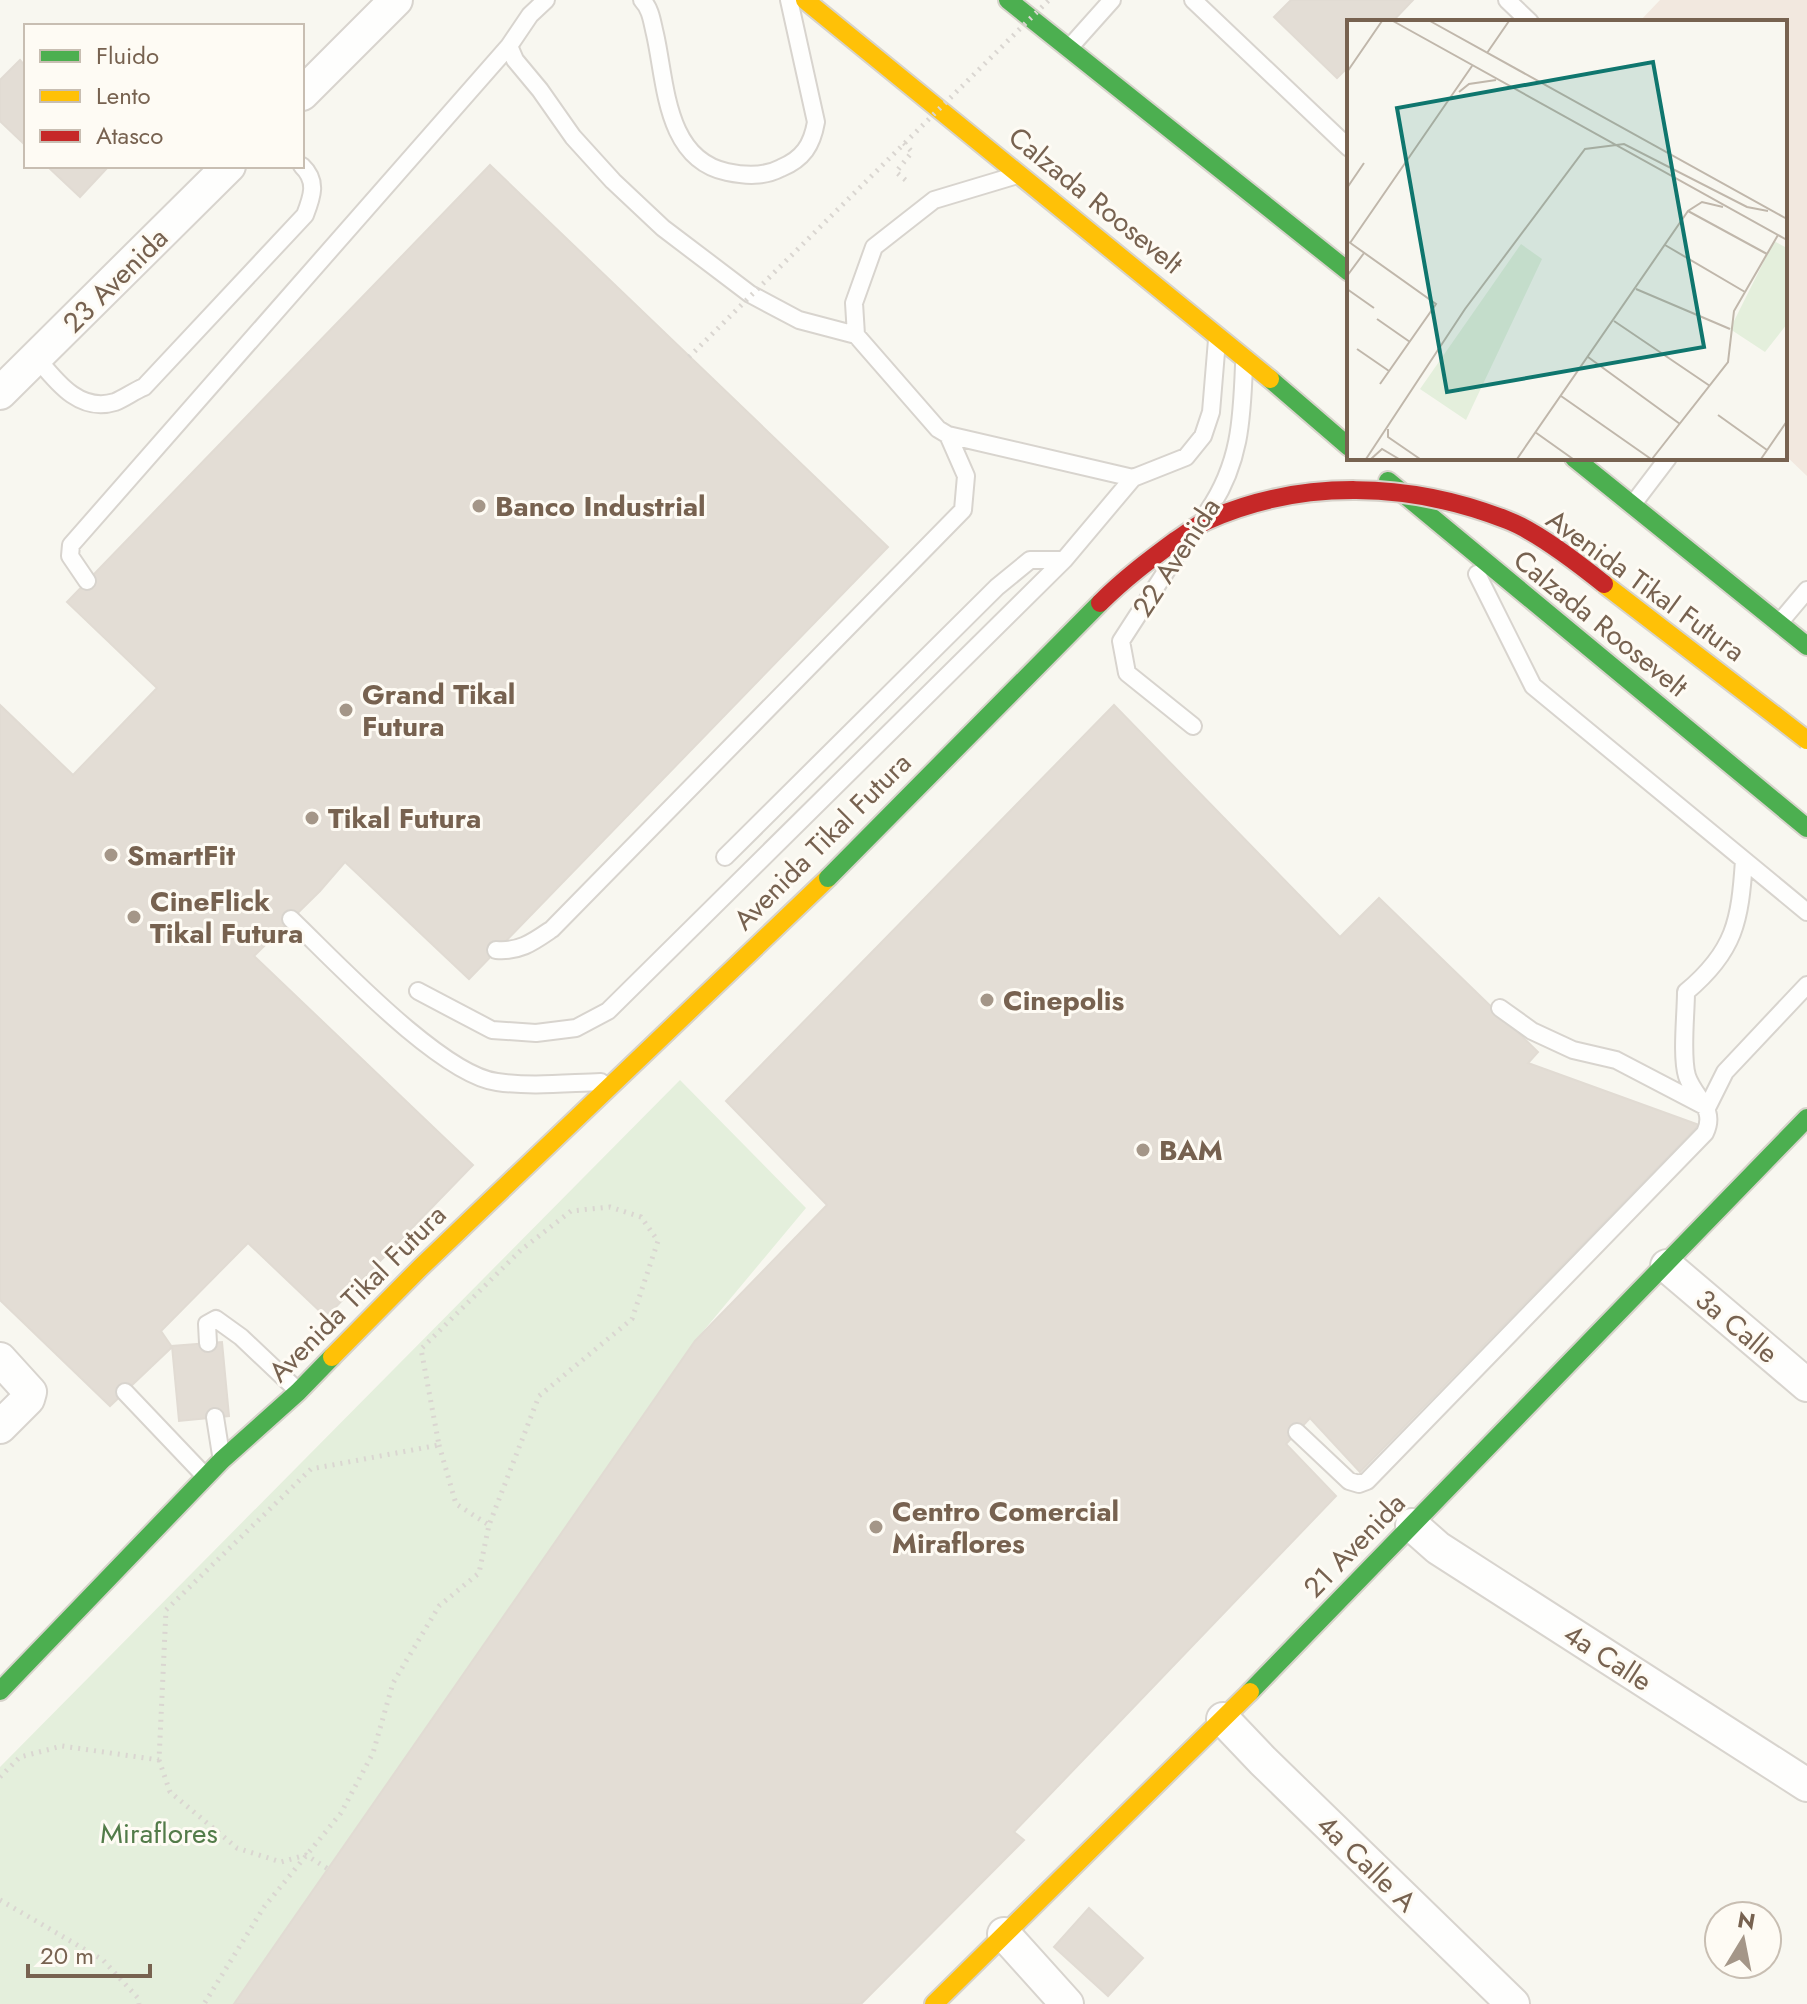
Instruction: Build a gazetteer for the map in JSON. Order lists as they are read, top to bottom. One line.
{"streets":{"main road":["Calzada Roosevelt","Avenida Tikal Futura","21 Avenida"],"street":["23 Avenida","3a Calle","4a Calle","4a Calle A"],"lane":["22 Avenida"]},"crossings":[["Calzada Roosevelt","22 Avenida"],["3a Calle","21 Avenida"],["21 Avenida","4a Calle"],["21 Avenida","4a Calle A"]],"parks":["Miraflores"],"places":["Banco Industrial","Grand Tikal Futura","Tikal Futura","SmartFit","CineFlick Tikal Futura","Cinepolis","BAM","Centro Comercial Miraflores"],"legend":["Fluido","Lento","Atasco"],"scale_bar":"20 m","north":"top"}
